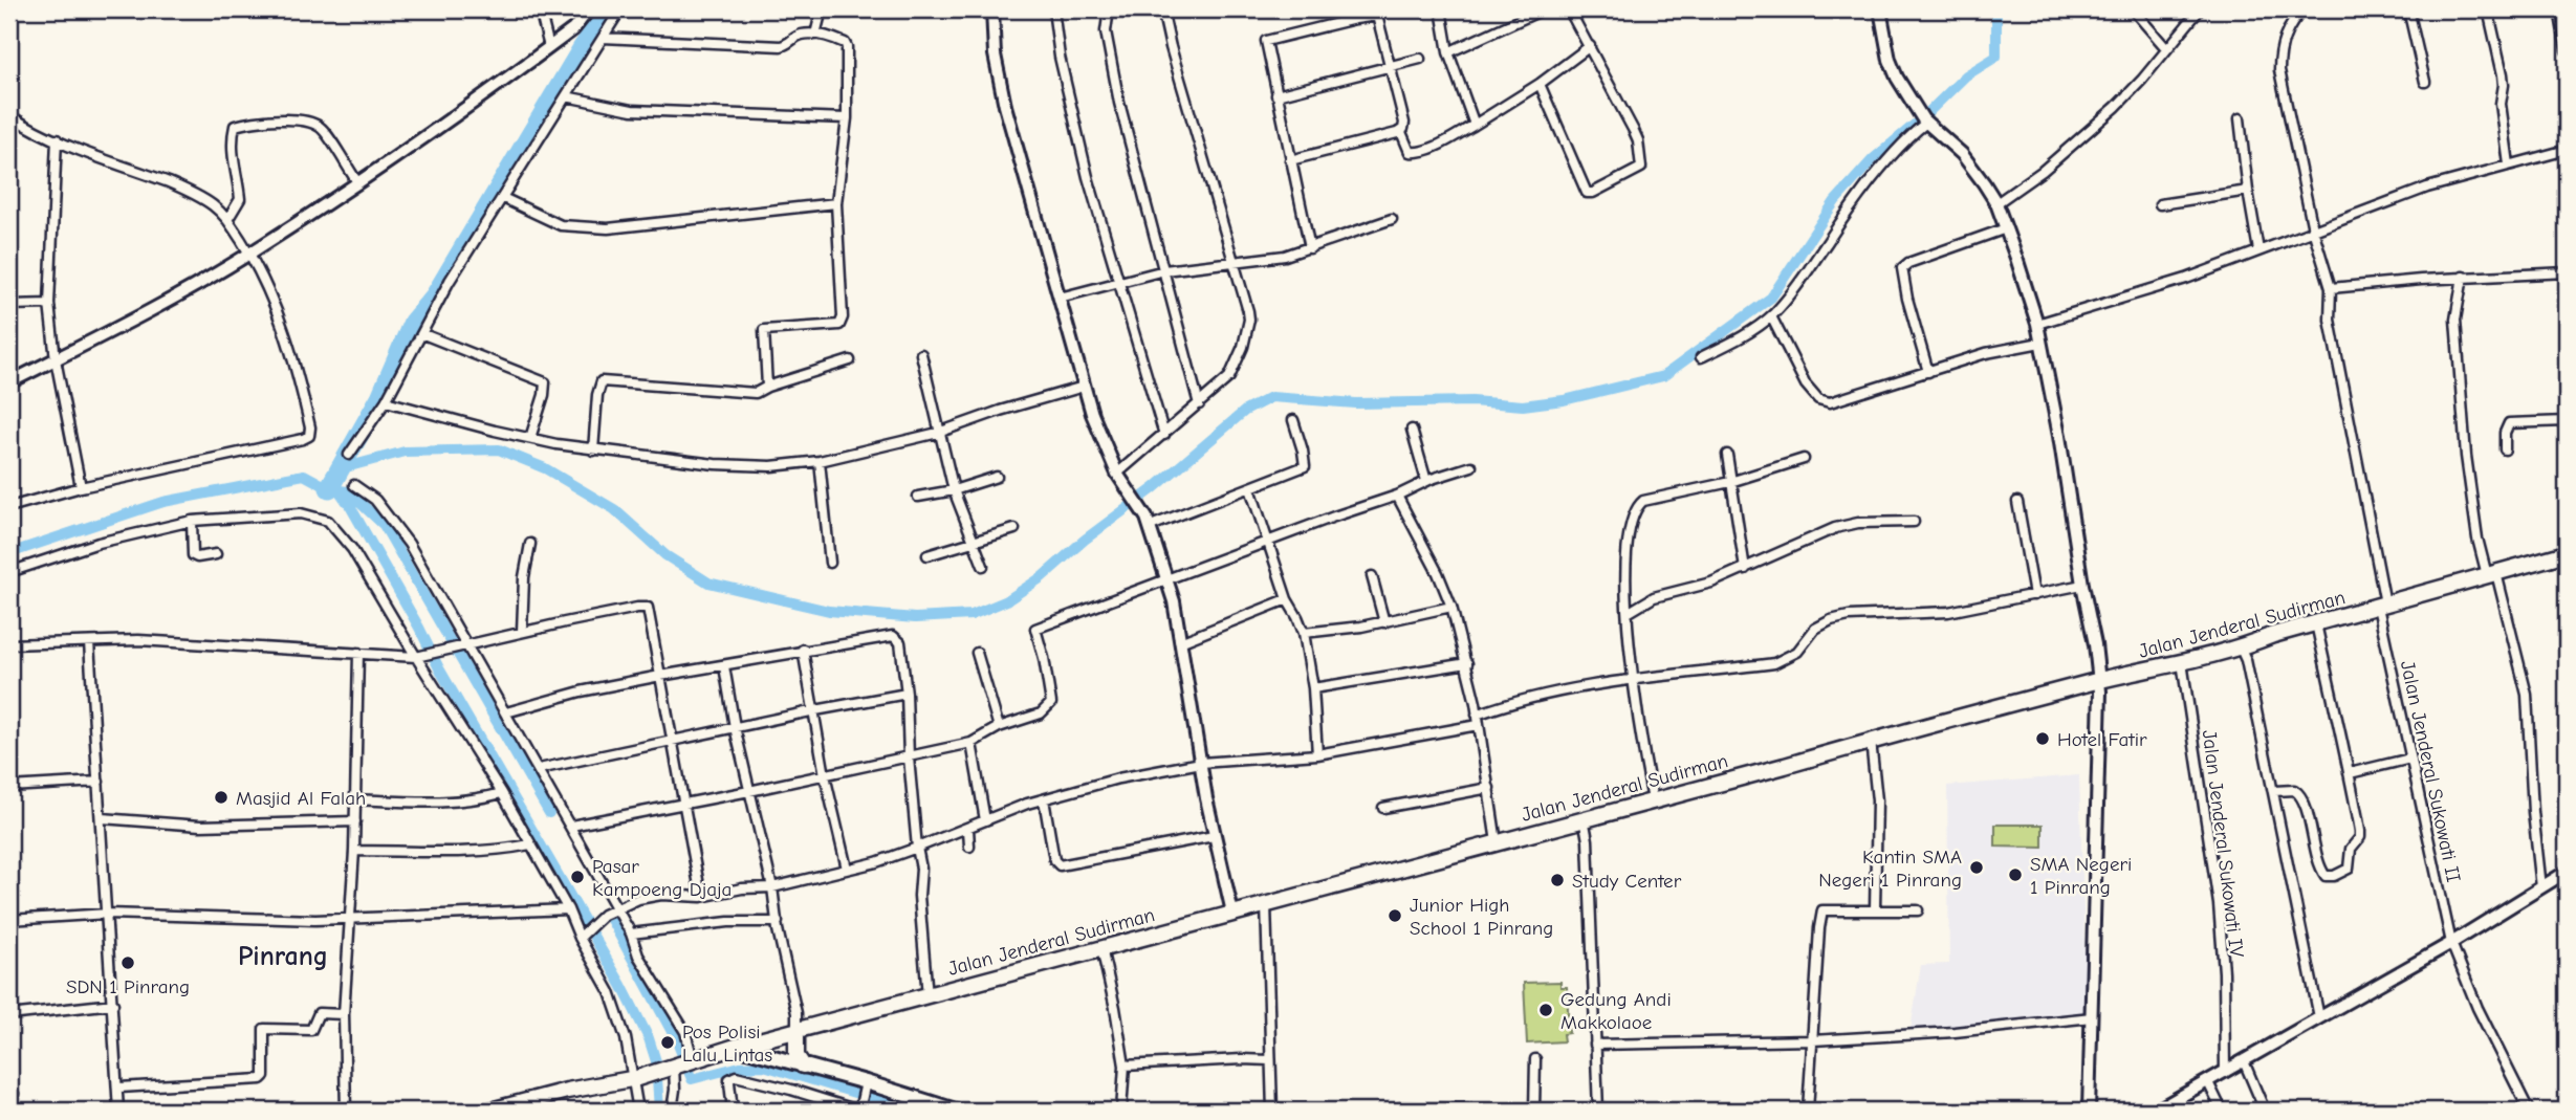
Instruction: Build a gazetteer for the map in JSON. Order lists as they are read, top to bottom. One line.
{"streets":{"highway":["Jalan Jenderal Sudirman"],"street":["Jalan Jenderal Sukowati II","Jalan Jenderal Sukowati IV"]},"crossings":[["Jalan Jenderal Sudirman","Jalan Jenderal Sukowati II"],["Jalan Jenderal Sudirman","Jalan Jenderal Sukowati IV"]],"districts":["Pinrang"],"places":["Hotel Fatir","Masjid Al Falah","Kantin SMA Negeri 1 Pinrang","SMA Negeri 1 Pinrang","Pasar Kampoeng Djaja","Study Center","Junior High School 1 Pinrang","SDN 1 Pinrang","Gedung Andi Makkolaoe","Pos Polisi Lalu Lintas"]}
